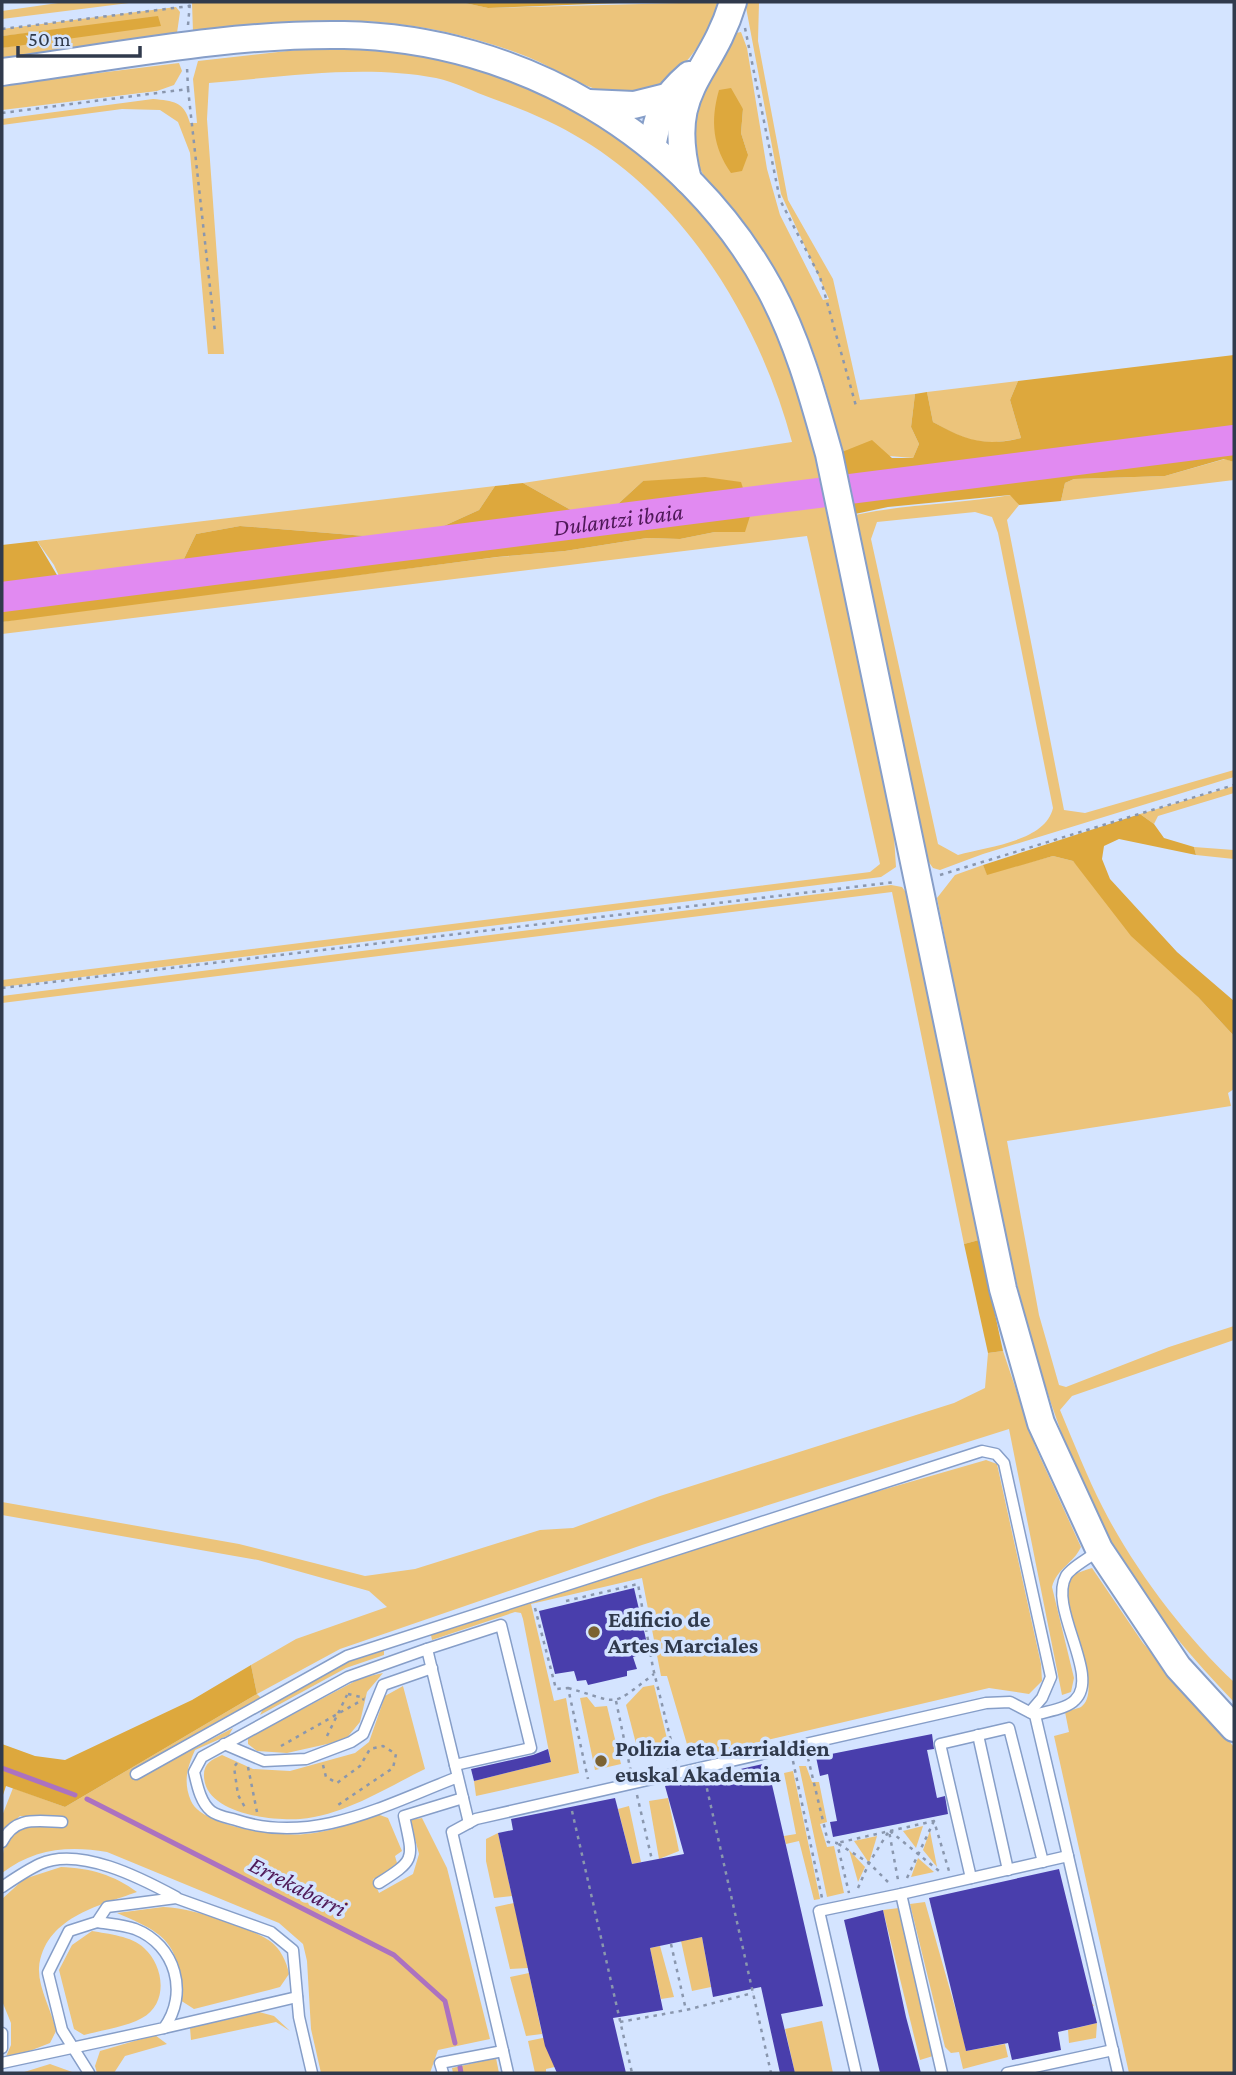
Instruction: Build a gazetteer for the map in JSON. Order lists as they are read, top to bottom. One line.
{"water":["Dulantzi ibaia","Errekabarri"],"places":["Edificio de Artes Marciales","Polizia eta Larrialdien euskal Akademia"],"scale_bar":"50 m"}
